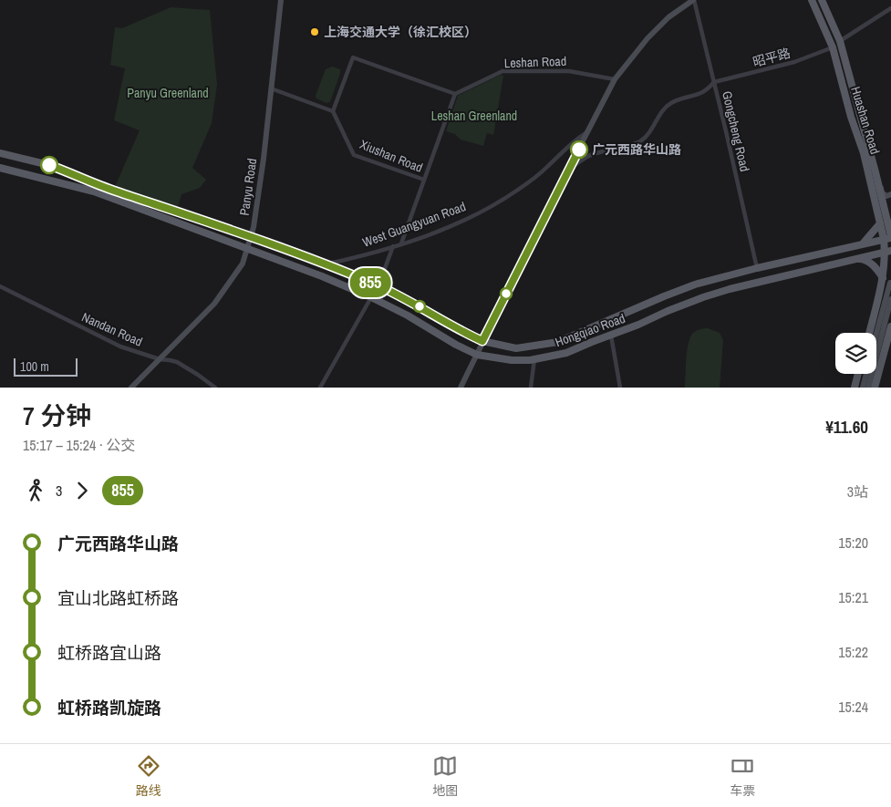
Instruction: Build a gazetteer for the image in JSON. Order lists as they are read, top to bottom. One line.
{"streets":{"main road":["Huashan Road","Hongqiao Road"],"street":["昭平路","Leshan Road","Gongcheng Road","Xiushan Road","Panyu Road","West Guangyuan Road","Nandan Road"]},"crossings":[["昭平路","Huashan Road"],["昭平路","Gongcheng Road"],["Leshan Road","West Guangyuan Road"],["Huashan Road","Hongqiao Road"],["Gongcheng Road","West Guangyuan Road"],["Gongcheng Road","Hongqiao Road"],["Panyu Road","Nandan Road"],["Panyu Road","Hongqiao Road"],["West Guangyuan Road","Hongqiao Road"]],"parks":["Panyu Greenland","Leshan Greenland"],"places":["上海交通大学（徐汇校区）","广元西路华山路"],"lines":["bus line 855"],"scale_bar":"100 m","page":{"on_map":"855","scale":"100 m","heading":["7 分钟","15:17 – 15:24 · 公交","¥11.60"],"legs":["3","855","3站"],"list":[{"name":"广元西路华山路","value":"15:20"},{"name":"宜山北路虹桥路","value":"15:21"},{"name":"虹桥路宜山路","value":"15:22"},{"name":"虹桥路凯旋路","value":"15:24"}],"tabs":["路线","地图","车票"]}}
